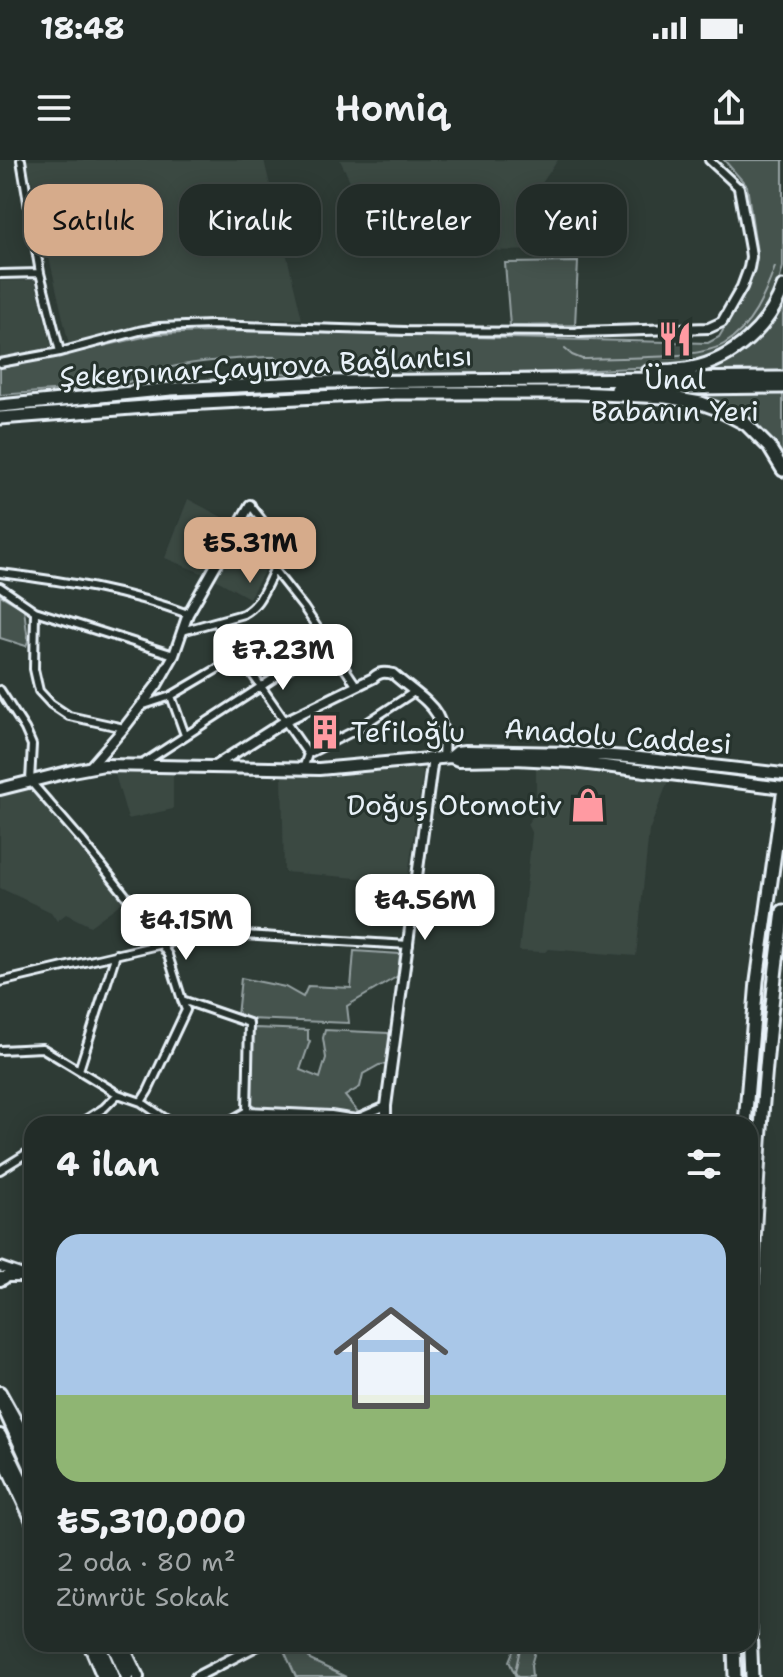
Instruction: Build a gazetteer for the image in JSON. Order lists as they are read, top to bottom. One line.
{"streets":{"highway":["Şekerpınar-Çayırova Bağlantısı"],"main road":["Anadolu Caddesi"]},"places":{"restaurant":["Ünal Babanın Yeri"],"building":["Tefiloğlu"],"shop":["Doğuş Otomotiv"]},"page":{"status":"18:48","header":"Homiq","chip":["Satılık","Kiralık","Filtreler","Yeni"],"price":["₺5.31M","₺7.23M","₺4.56M","₺4.15M"],"heading":"4 ilan","list":[{"name":"₺5,310,000","note":"2 oda · 80 m² · Zümrüt Sokak"}]}}
